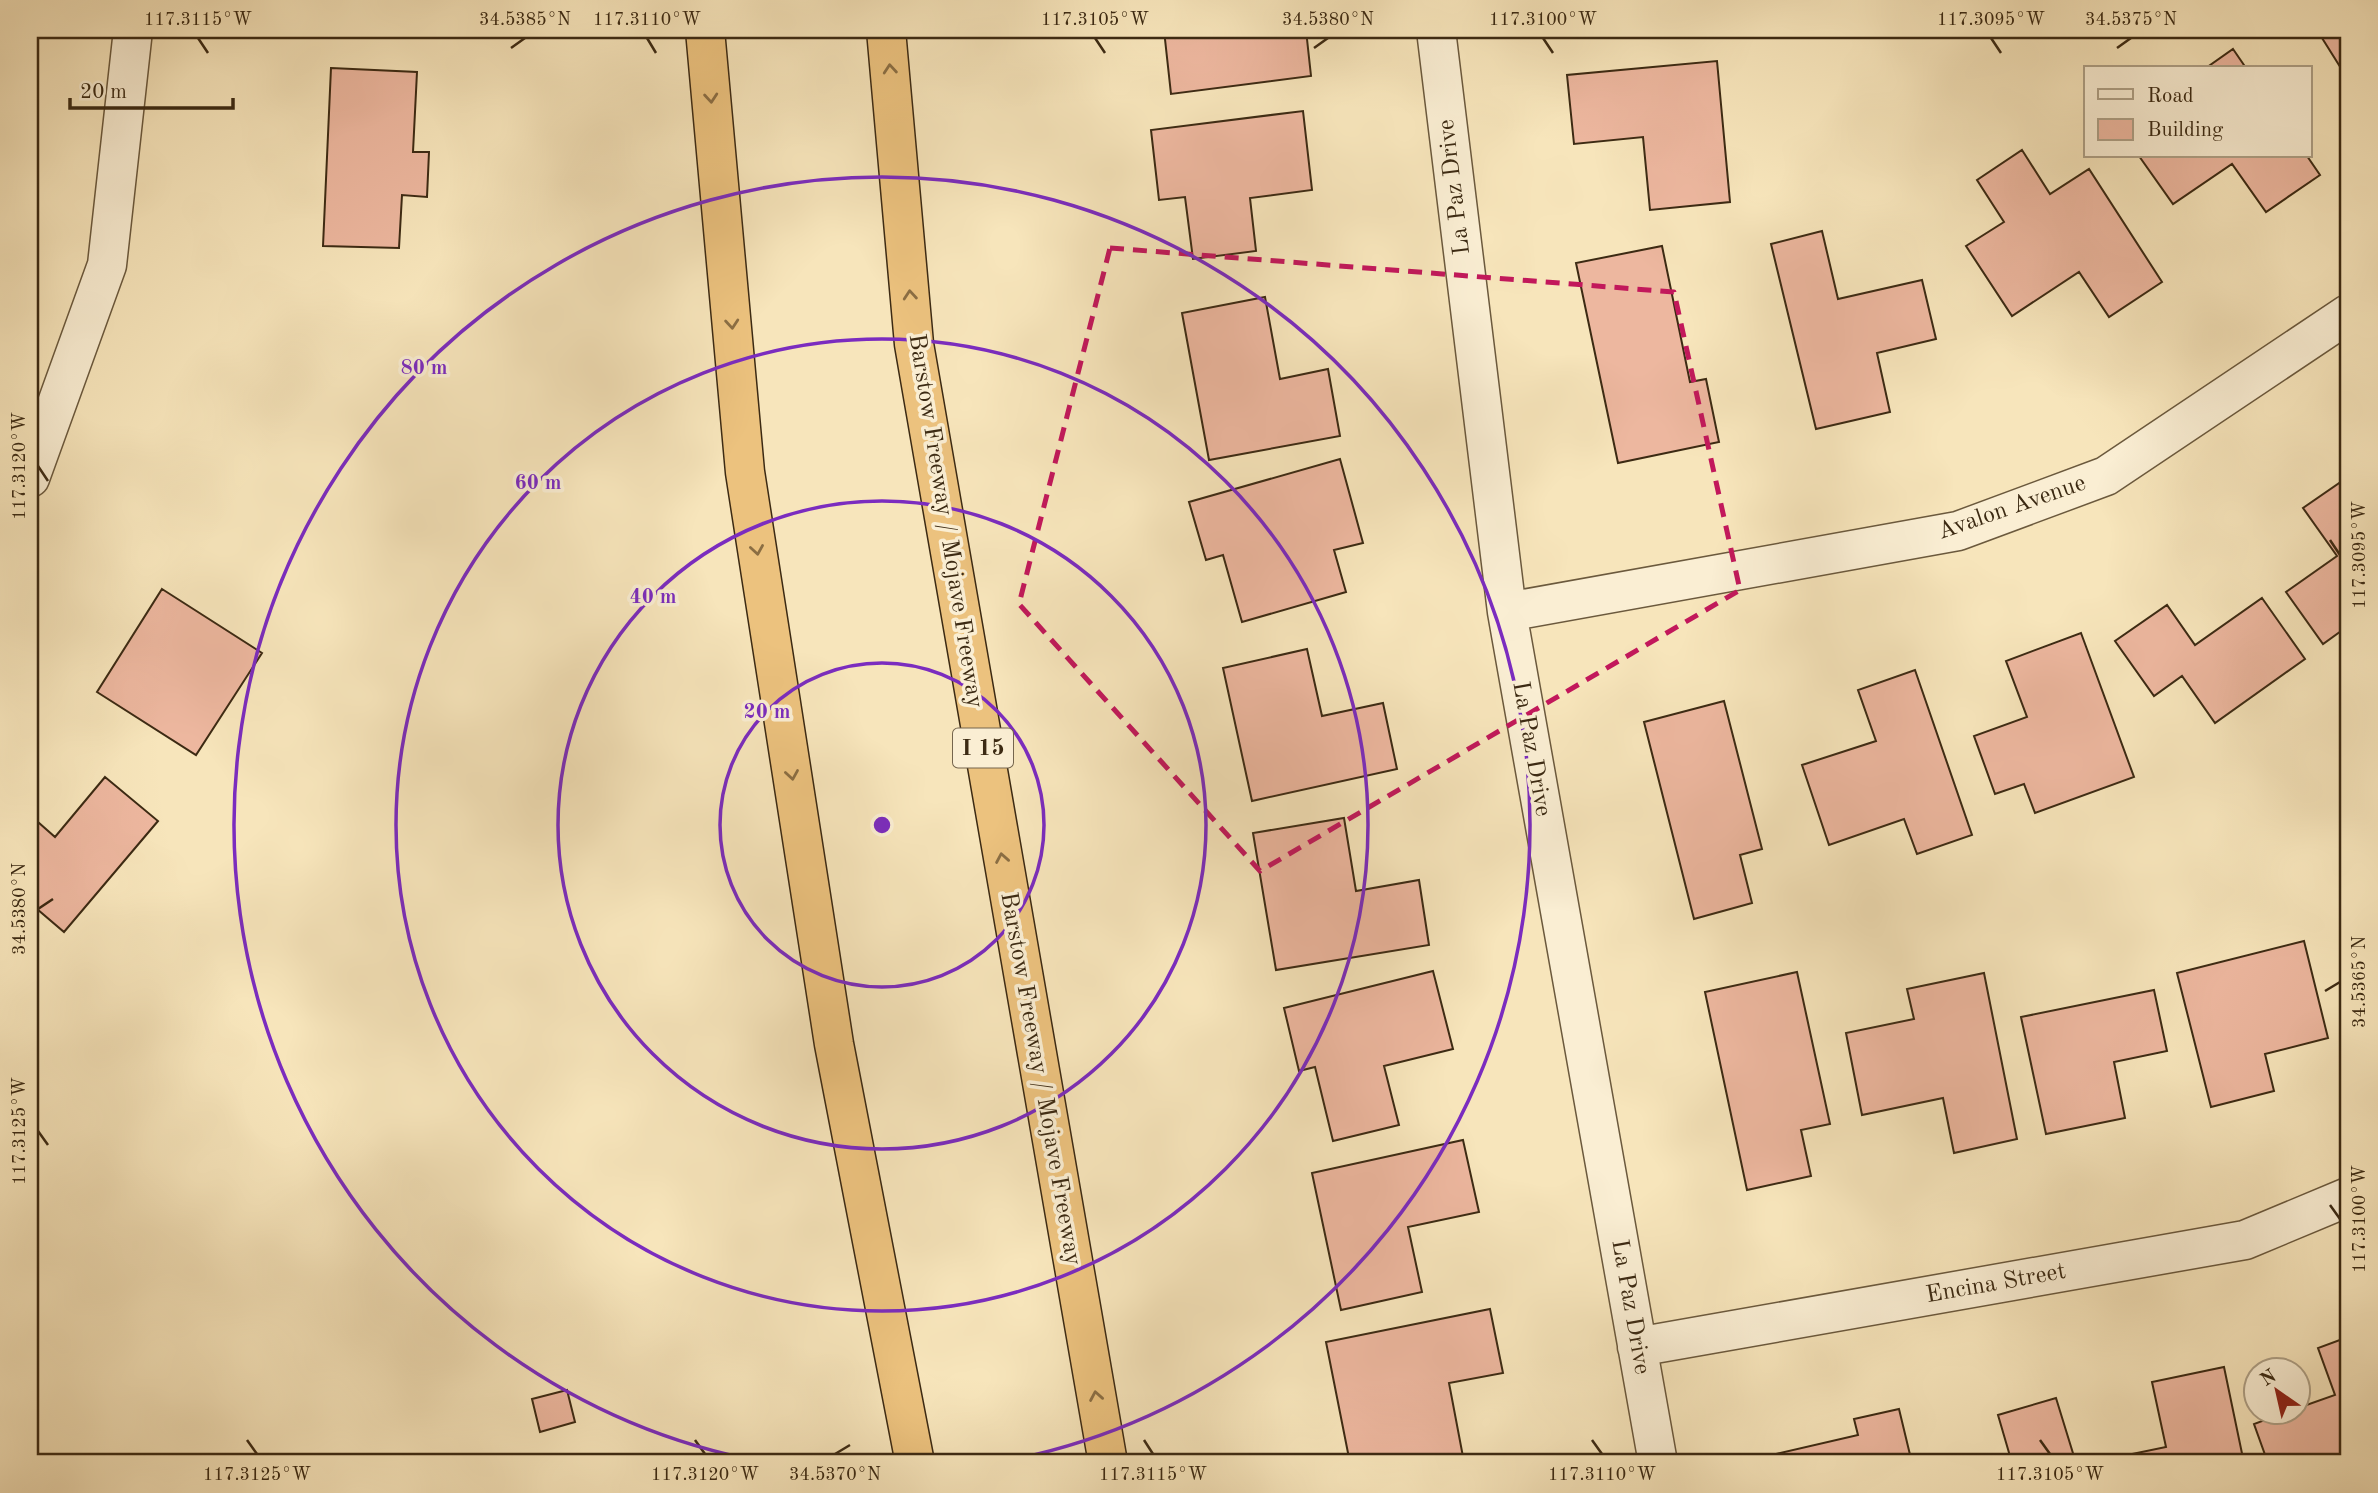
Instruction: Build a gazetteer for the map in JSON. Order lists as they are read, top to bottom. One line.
{"streets":{"highway":["Barstow Freeway / Mojave Freeway","I 15"],"street":["La Paz Drive","Avalon Avenue","Encina Street"]},"crossings":[["La Paz Drive","Avalon Avenue"],["La Paz Drive","Encina Street"]],"legend":["Road","Building"],"scale_bar":"20 m","north":"top left","coordinates":["117.3115°W","34.5385°N","117.3110°W","117.3105°W","34.5380°N","117.3100°W","117.3095°W","34.5375°N","117.3120°W","34.5365°N","117.3125°W","34.5370°N"],"rings":["80 m","60 m","40 m","20 m"]}
